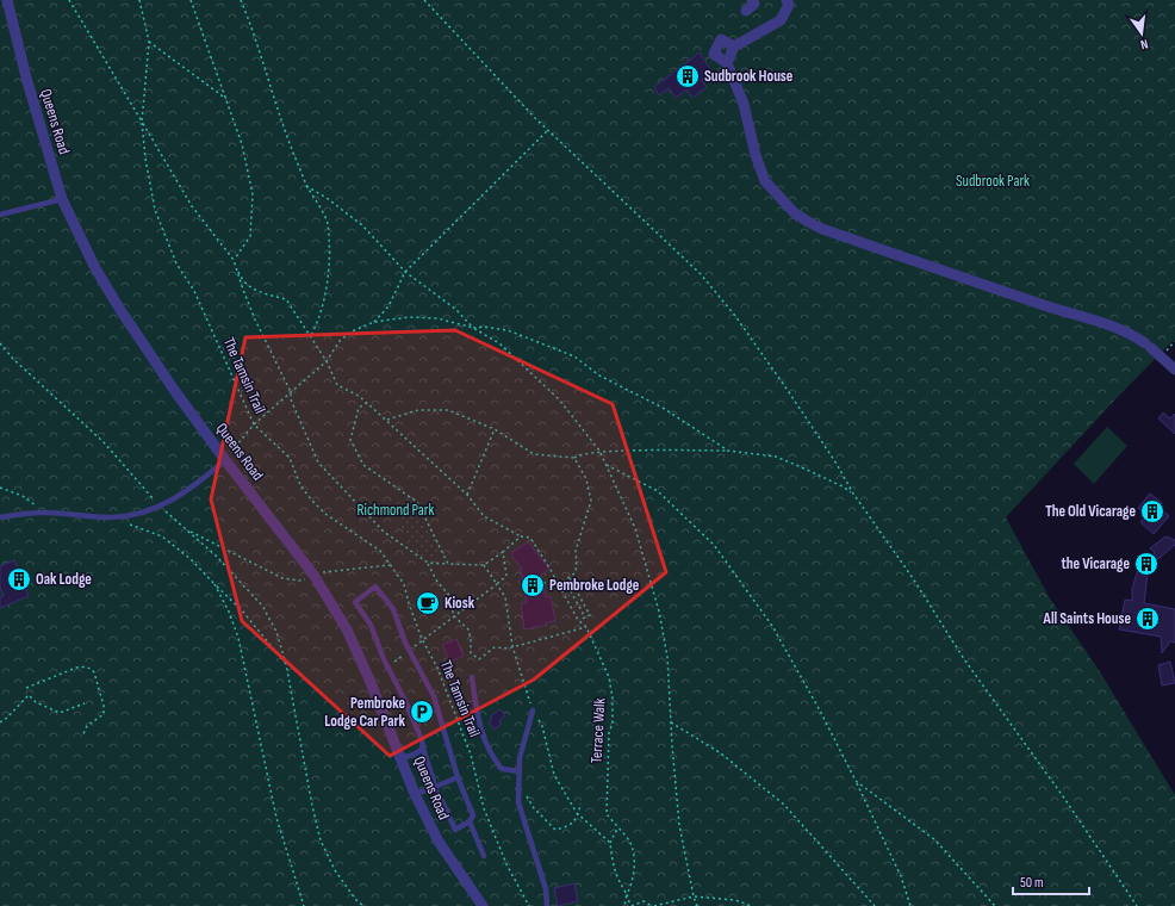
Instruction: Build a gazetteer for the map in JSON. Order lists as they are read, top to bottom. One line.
{"streets":{"street":["Queens Road"],"path":["The Tamsin Trail","Terrace Walk"]},"parks":["Sudbrook Park","Richmond Park"],"places":{"building":["Sudbrook House","The Old Vicarage","the Vicarage","Oak Lodge","Pembroke Lodge","All Saints House"],"cafe":["Kiosk"],"parking":["Pembroke Lodge Car Park"]},"scale_bar":"50 m","north":"bottom"}
